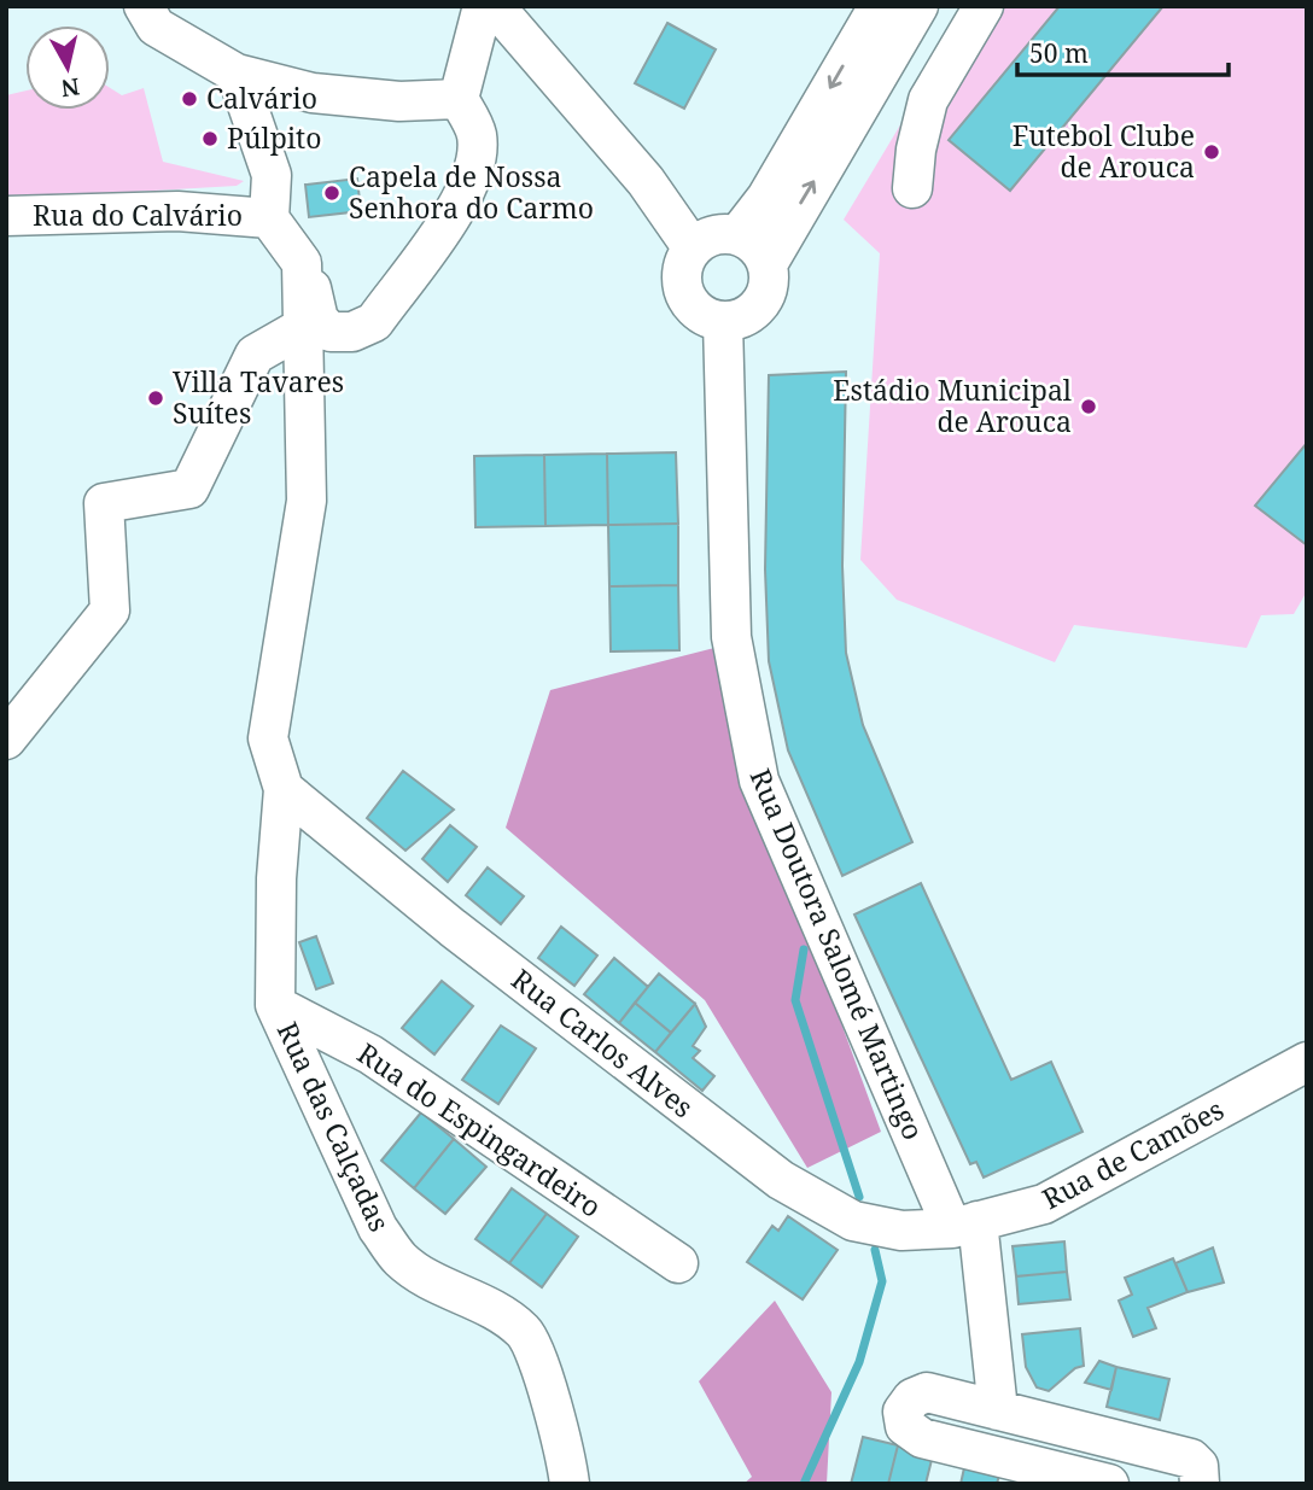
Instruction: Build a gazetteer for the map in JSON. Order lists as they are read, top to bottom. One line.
{"streets":{"street":["Rua do Calvário","Rua Doutora Salomé Martingo","Rua Carlos Alves","Rua das Calçadas","Rua do Espingardeiro","Rua de Camões"]},"crossings":[["Rua Doutora Salomé Martingo","Rua Carlos Alves"],["Rua Doutora Salomé Martingo","Rua de Camões"],["Rua Carlos Alves","Rua das Calçadas"],["Rua Carlos Alves","Rua de Camões"],["Rua das Calçadas","Rua do Espingardeiro"]],"places":["Calvário","Púlpito","Futebol Clube de Arouca","Capela de Nossa Senhora do Carmo","Villa Tavares Suítes","Estádio Municipal de Arouca"],"scale_bar":"50 m","north":"bottom"}
